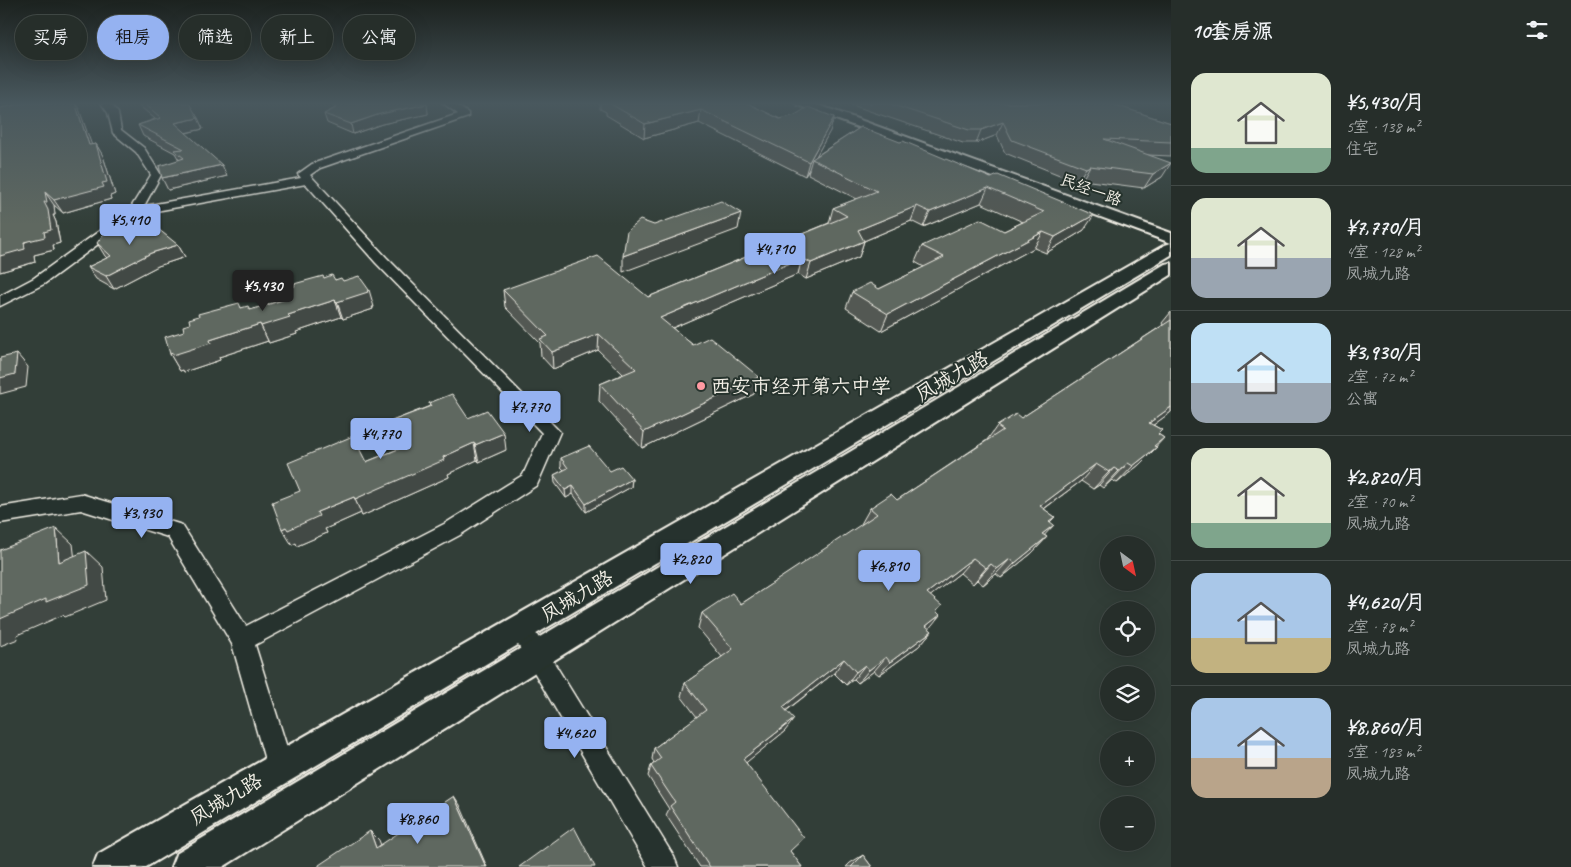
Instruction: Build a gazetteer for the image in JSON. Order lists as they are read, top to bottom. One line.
{"streets":{"street":["民经一路","凤城九路"]},"places":["西安市经开第六中学"],"north":"bottom right","page":{"heading":"10套房源","chip":["买房","租房","筛选","新上","公寓"],"list":[{"name":"¥5,430/月","note":"5室 · 138 m² · 住宅"},{"name":"¥7,770/月","note":"4室 · 128 m² · 凤城九路"},{"name":"¥3,930/月","note":"2室 · 72 m² · 公寓"},{"name":"¥2,820/月","note":"2室 · 70 m² · 凤城九路"},{"name":"¥4,620/月","note":"2室 · 78 m² · 凤城九路"},{"name":"¥8,860/月","note":"5室 · 183 m² · 凤城九路"}],"price":["¥5,410","¥4,710","¥5,430","¥7,770","¥4,770","¥3,930","¥2,820","¥6,810","¥4,620","¥8,860"],"map_buttons":["+","−"]}}
